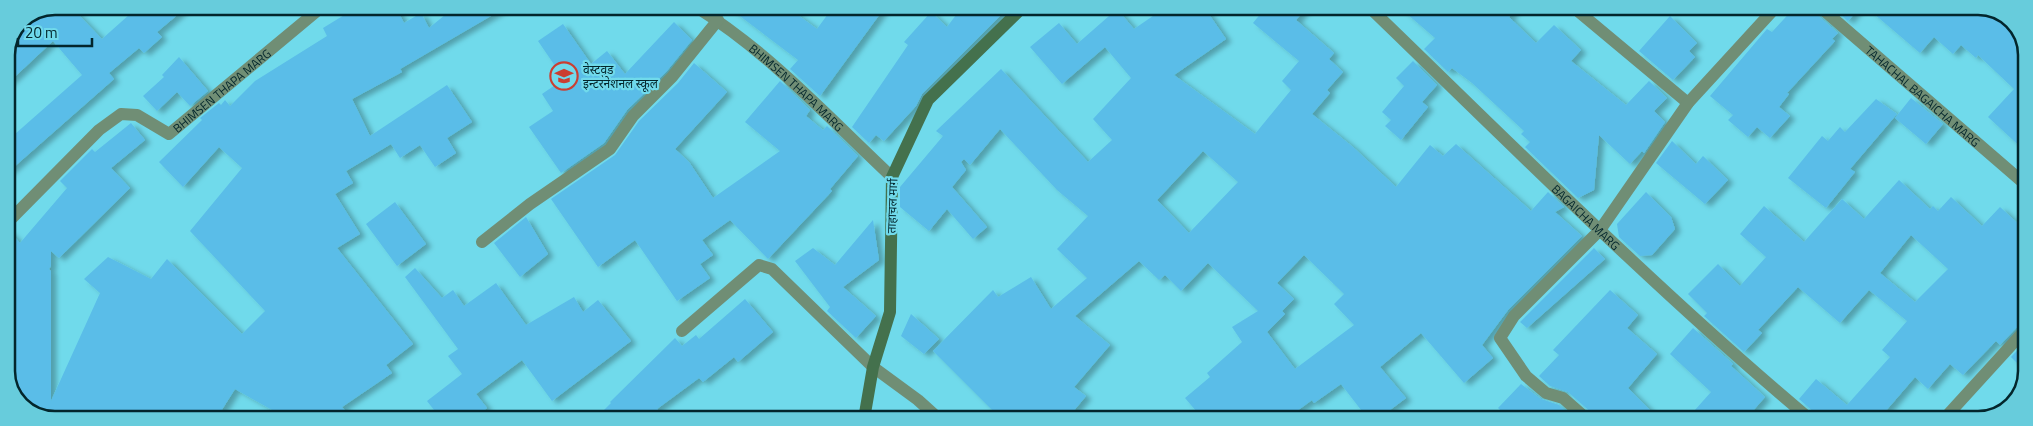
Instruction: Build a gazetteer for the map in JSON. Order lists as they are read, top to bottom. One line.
{"streets":{"street":["BHIMSEN THAPA MARG","TAHACHAL BAGAICHA MARG","ताहाचल मार्ग","BAGAICHA MARG"]},"crossings":[["BHIMSEN THAPA MARG","ताहाचल मार्ग"]],"places":{"school or university":["वेस्टवुड इन्टरनेशनल स्कूल"]},"scale_bar":"20 m"}
